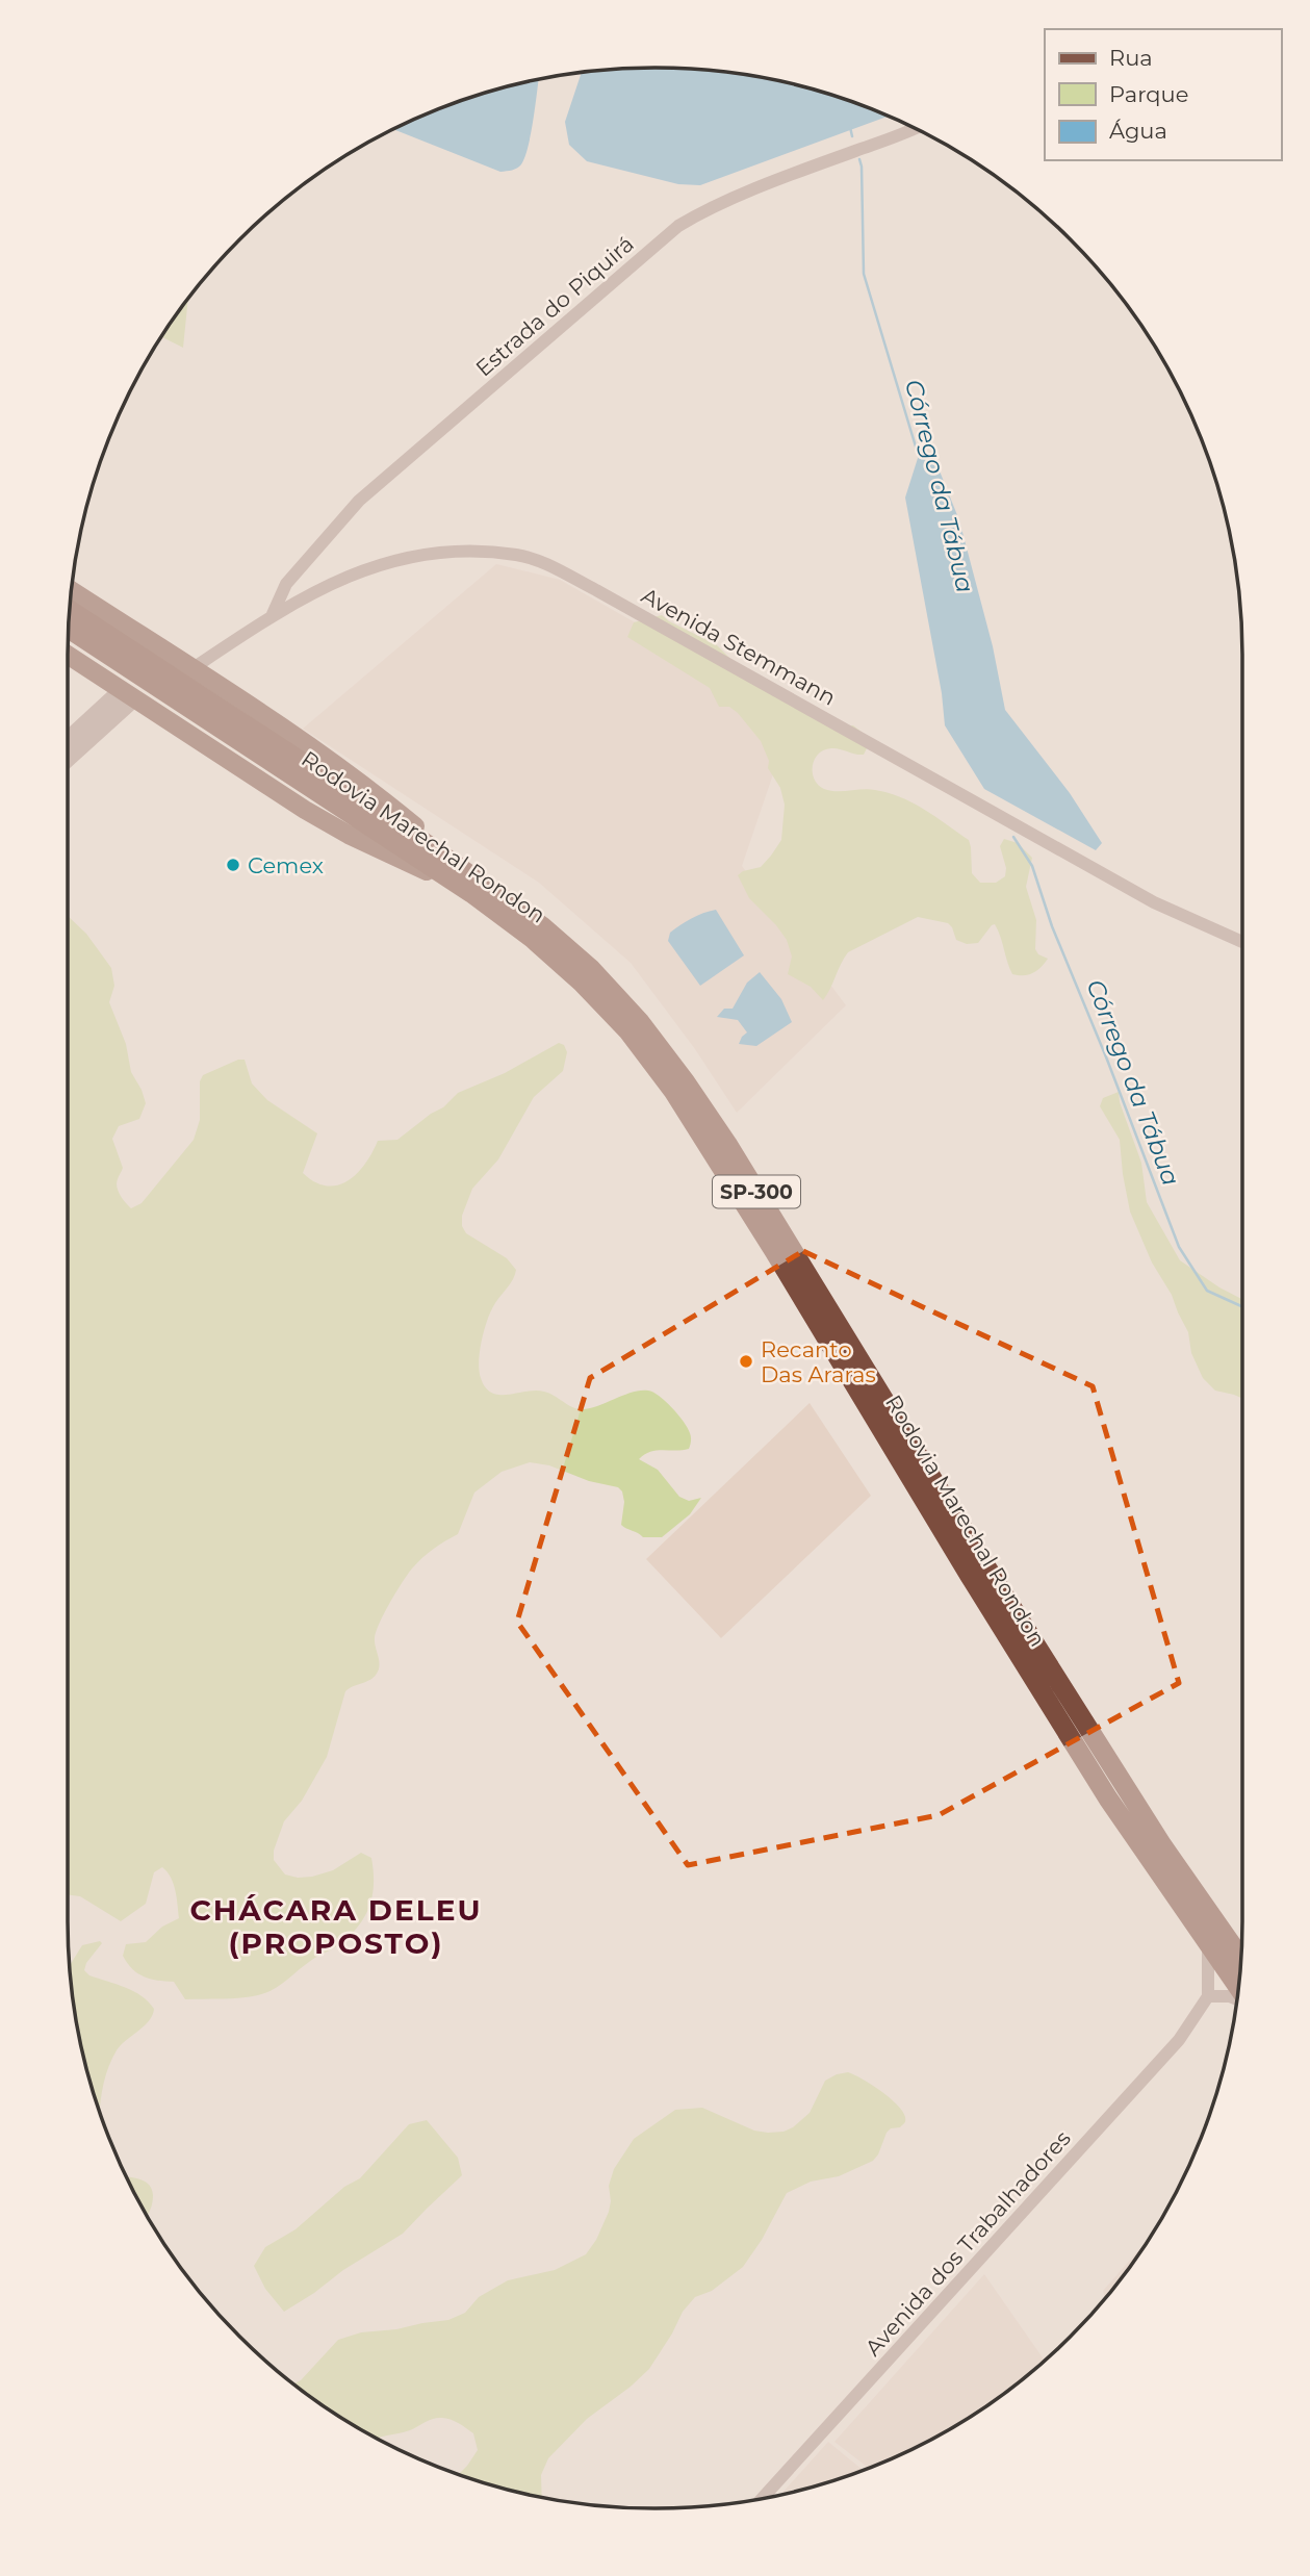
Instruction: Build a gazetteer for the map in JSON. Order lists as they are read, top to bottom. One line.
{"streets":{"highway":["Rodovia Marechal Rondon","SP-300"],"street":["Estrada do Piquirá","Avenida Stemmann","Avenida dos Trabalhadores"]},"crossings":[["Estrada do Piquirá","Avenida Stemmann"]],"districts":["CHÁCARA DELEU (PROPOSTO)"],"water":["Córrego da Tábua"],"places":["Cemex","Recanto Das Araras"],"legend":["Rua","Parque","Água"]}
